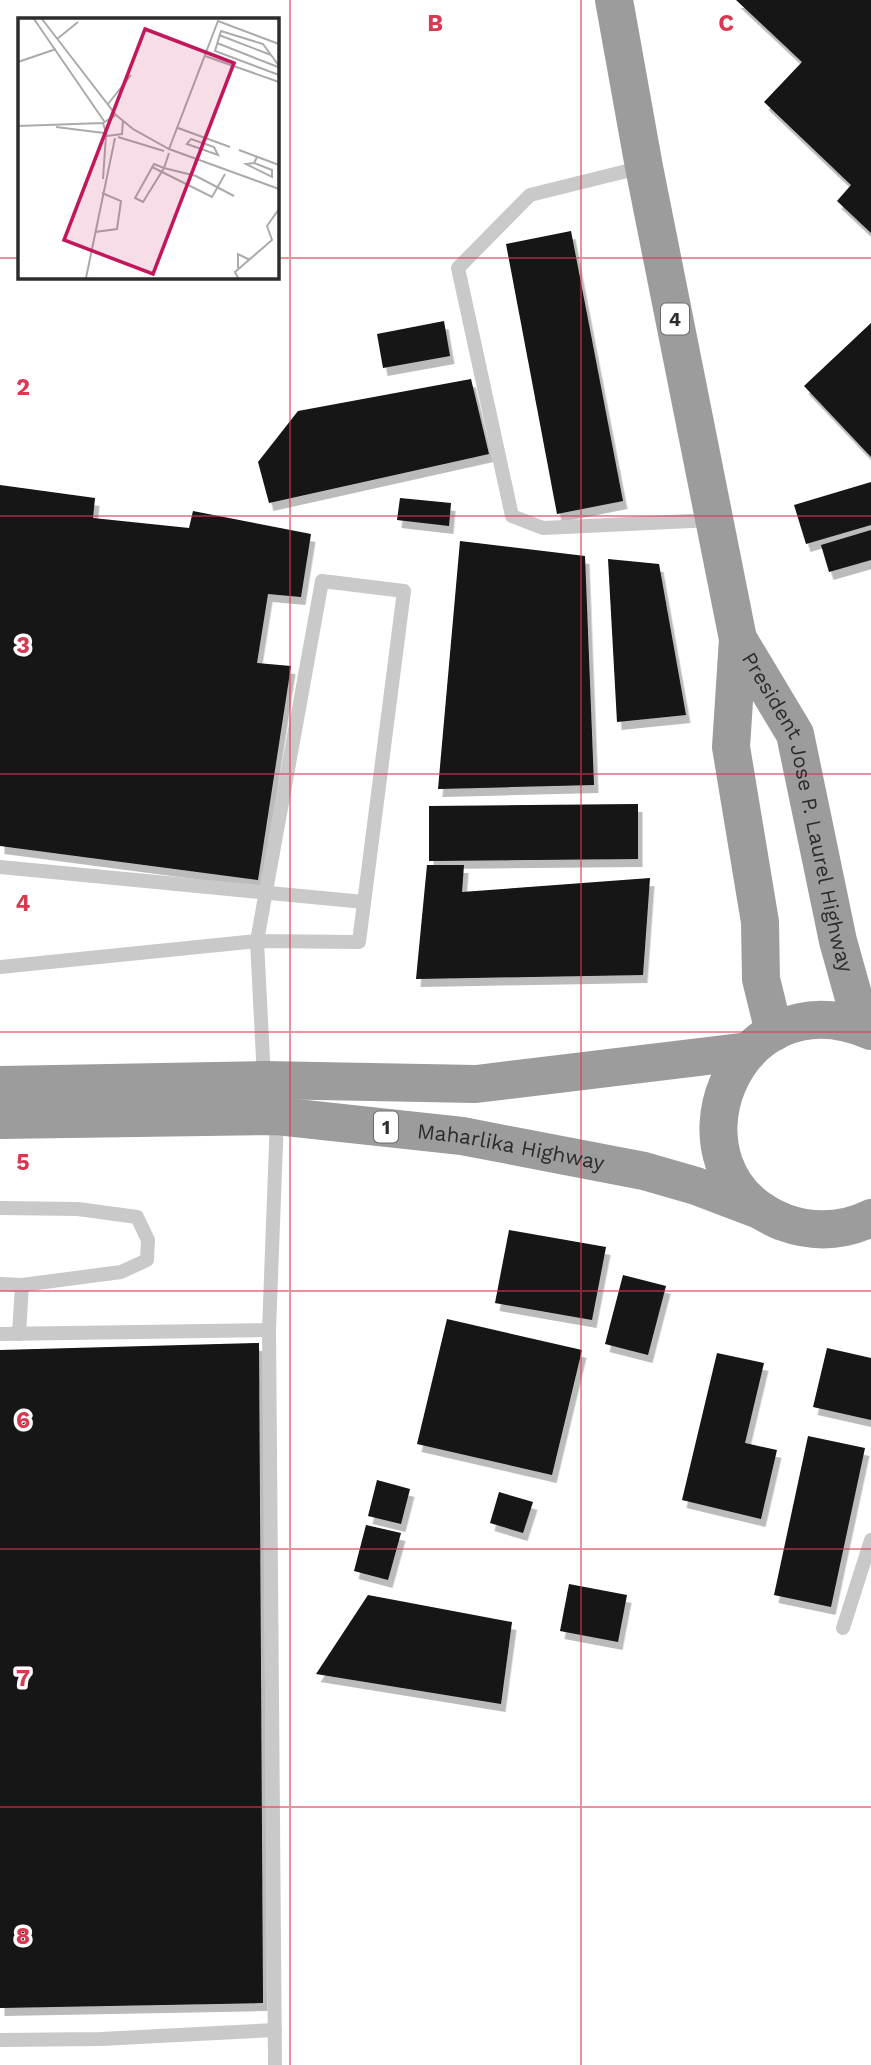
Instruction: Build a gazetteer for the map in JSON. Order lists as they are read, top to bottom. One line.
{"streets":{"highway":["4","President Jose P. Laurel Highway","1","Maharlika Highway"]},"crossings":[["President Jose P. Laurel Highway","1"],["1","Maharlika Highway"]],"grid":{"columns":["B","C"],"rows":["2","3","4","5","6","7","8"]}}
